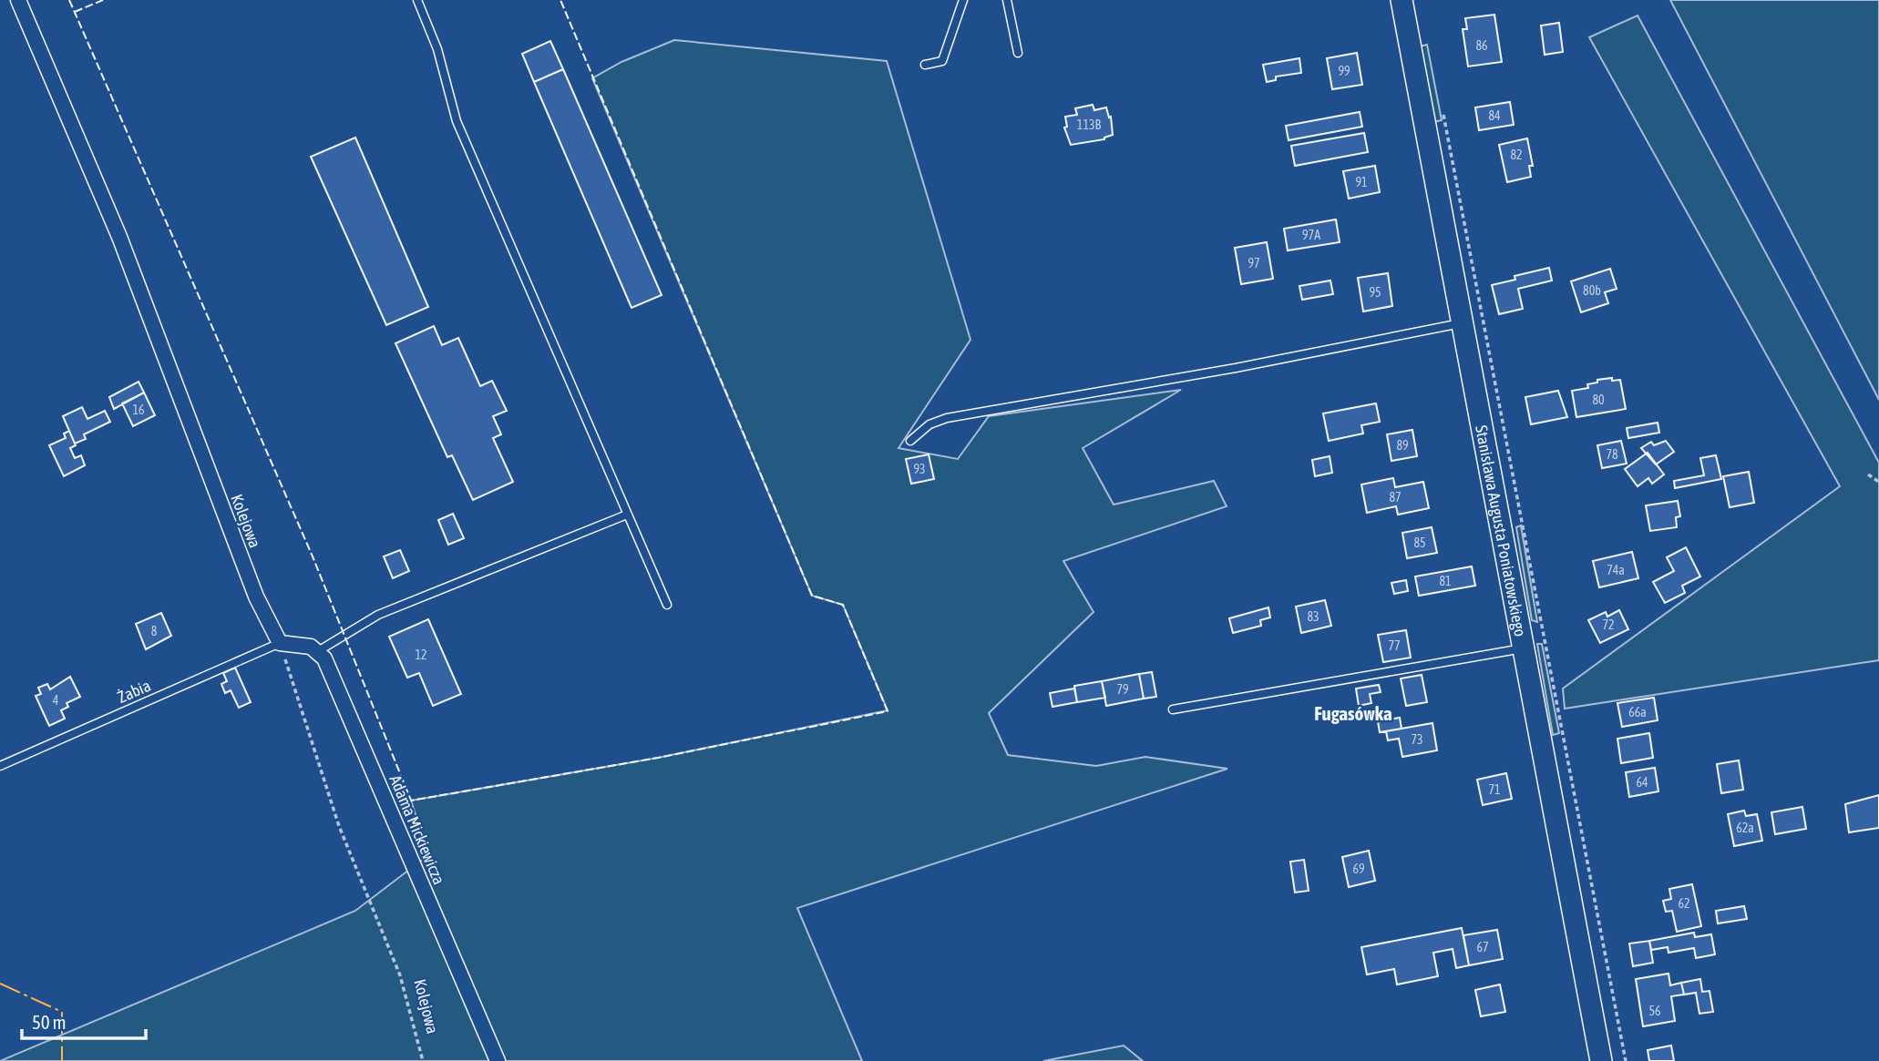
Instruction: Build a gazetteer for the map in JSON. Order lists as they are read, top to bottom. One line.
{"streets":{"main road":["Stanisława Augusta Poniatowskiego"],"street":["Kolejowa","Adama Mickiewicza"],"lane":["Żabia"]},"crossings":[["Kolejowa","Żabia"]],"districts":["Fugasówka"],"house_numbers":["86","99","84","113B","82","91","97A","97","80b","95","80","16","89","78","93","87","85","74a","81","83","72","8","77","12","79","4","66a","73","64","71","62a","69","62","67","56"],"scale_bar":"50 m"}
